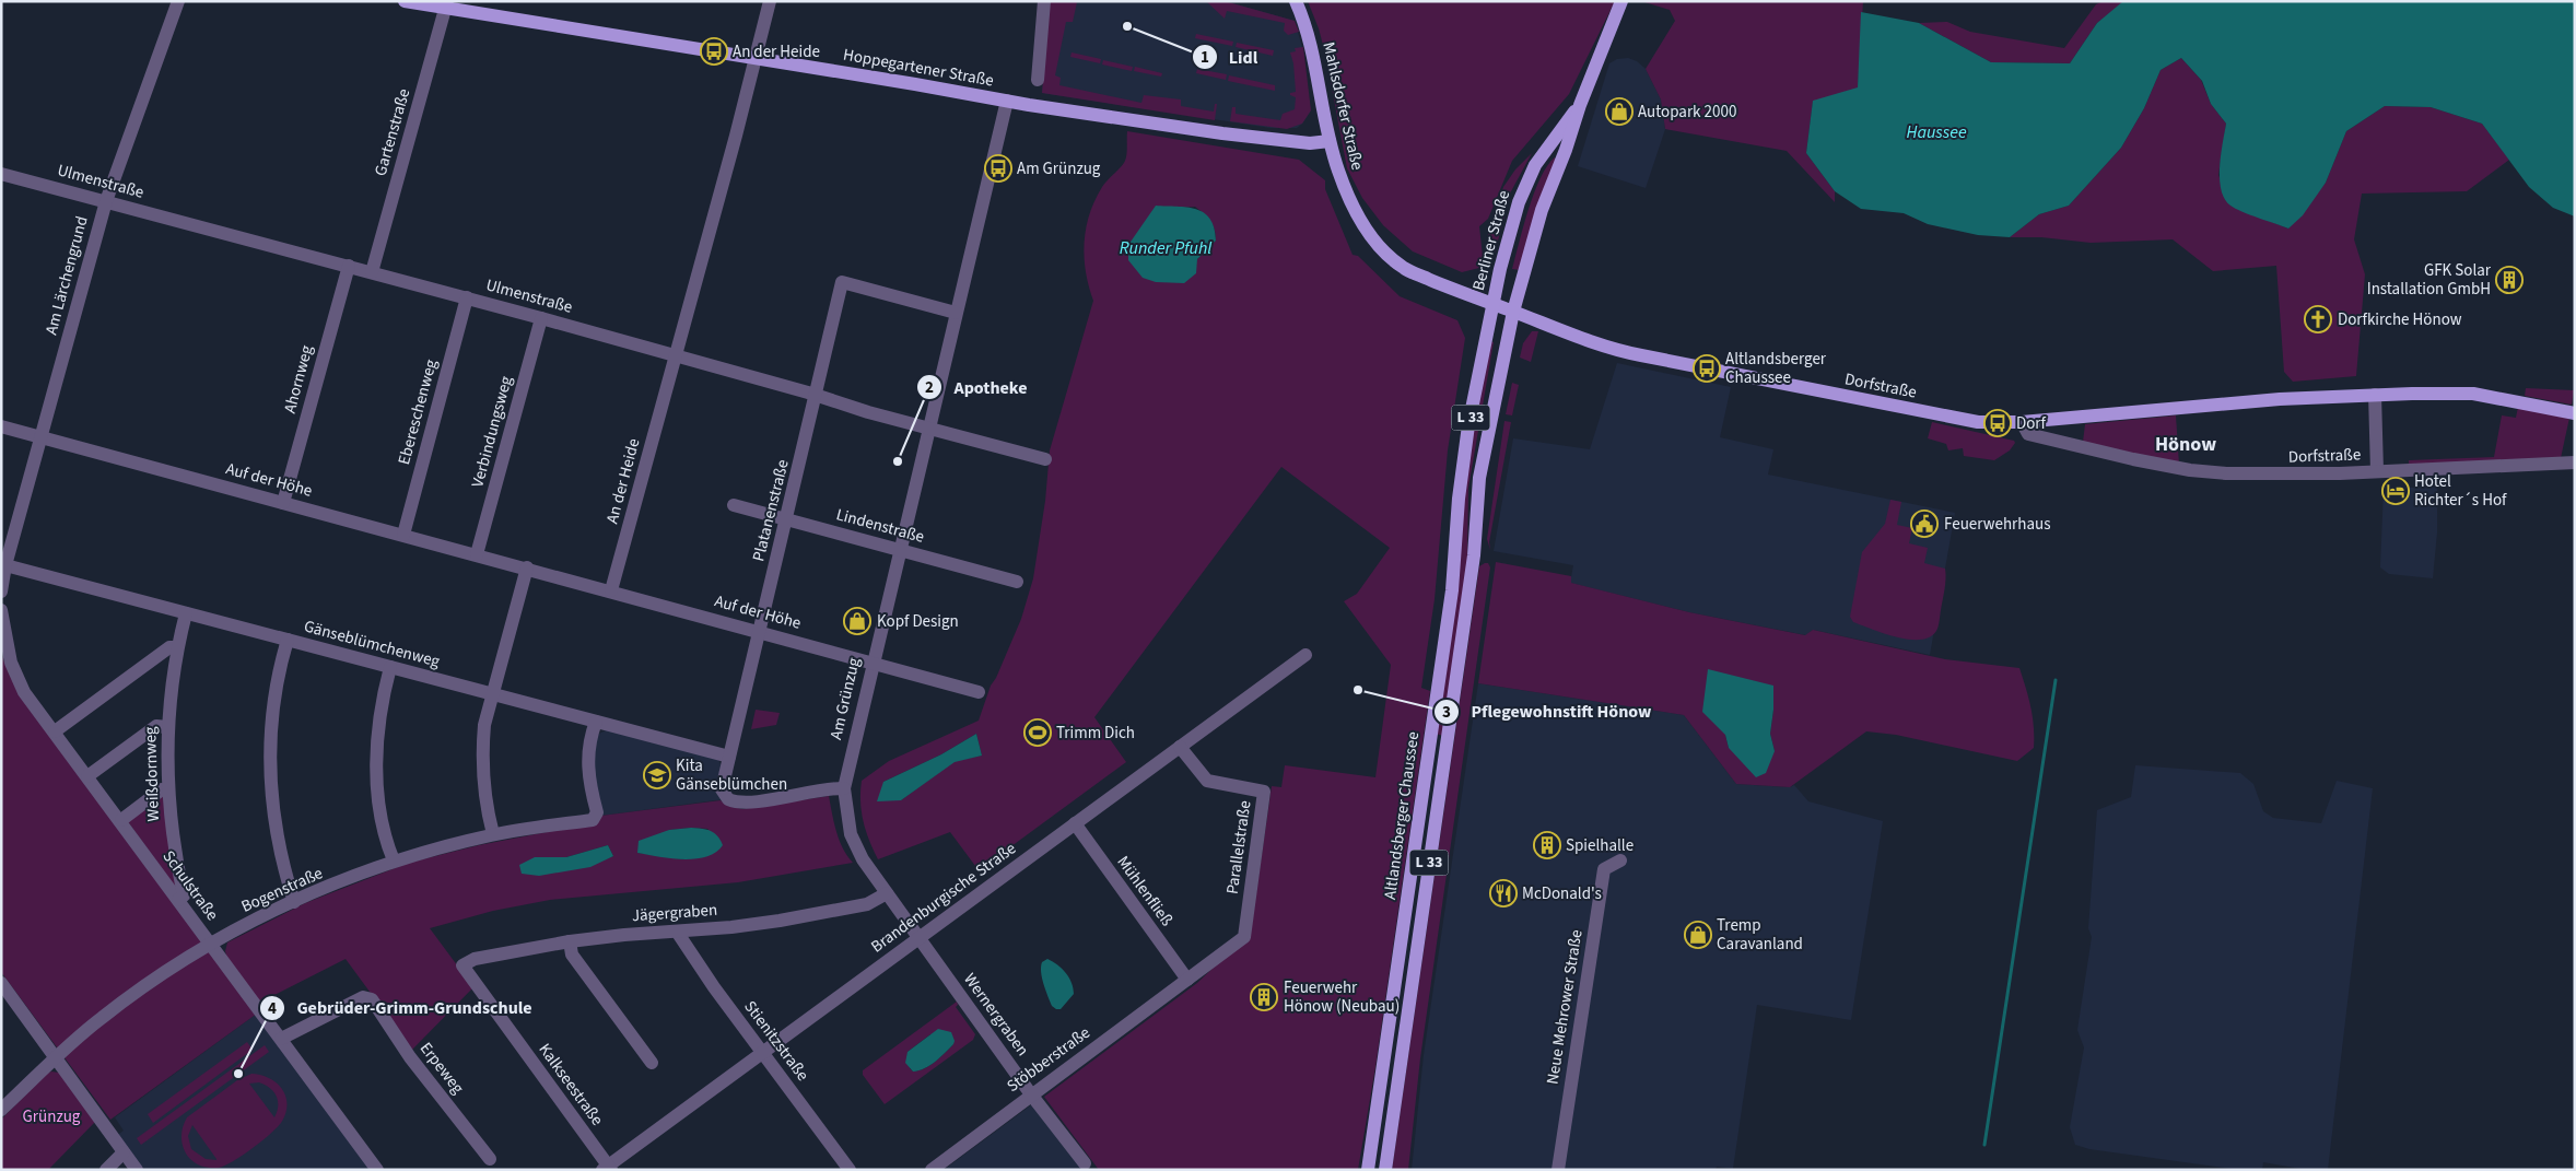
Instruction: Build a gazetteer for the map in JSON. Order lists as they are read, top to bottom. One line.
{"streets":{"main road":["Hoppegartener Straße","Mahlsdorfer Straße","Berliner Straße","Dorfstraße","L 33","Altlandsberger Chaussee"],"street":["Gartenstraße","Ulmenstraße","Am Lärchengrund","Ahornweg","Ebereschenweg","Verbindungsweg","Auf der Höhe","An der Heide","Platanenstraße","Lindenstraße","Gänseblümchenweg","Am Grünzug","Weißdornweg","Parallelstraße","Schulstraße","Bogenstraße","Mühlenfließ","Brandenburgische Straße","Jägergraben","Neue Mehrower Straße","Wernergraben","Stienitzstraße","Stöbberstraße","Erpeweg","Kalkseestraße"]},"crossings":[["Hoppegartener Straße","Mahlsdorfer Straße"],["Hoppegartener Straße","Gartenstraße"],["Hoppegartener Straße","An der Heide"],["Hoppegartener Straße","Am Grünzug"],["Mahlsdorfer Straße","Berliner Straße"],["Mahlsdorfer Straße","Dorfstraße"],["Mahlsdorfer Straße","Altlandsberger Chaussee"],["Gartenstraße","Ulmenstraße"],["Ulmenstraße","Am Lärchengrund"],["Ulmenstraße","Ahornweg"],["Ulmenstraße","Ebereschenweg"],["Ulmenstraße","Verbindungsweg"],["Ulmenstraße","An der Heide"],["Ulmenstraße","Platanenstraße"],["Ulmenstraße","Am Grünzug"],["Berliner Straße","Dorfstraße"],["Berliner Straße","Altlandsberger Chaussee"],["Am Lärchengrund","Auf der Höhe"],["Am Lärchengrund","Gänseblümchenweg"],["Ahornweg","Auf der Höhe"],["Dorfstraße","Altlandsberger Chaussee"],["Ebereschenweg","Auf der Höhe"],["Verbindungsweg","Auf der Höhe"],["Auf der Höhe","An der Heide"],["Auf der Höhe","Platanenstraße"],["Auf der Höhe","Am Grünzug"],["Platanenstraße","Lindenstraße"],["Platanenstraße","Gänseblümchenweg"],["Platanenstraße","Am Grünzug"],["Lindenstraße","Am Grünzug"],["Gänseblümchenweg","Weißdornweg"],["Gänseblümchenweg","Bogenstraße"],["Am Grünzug","Brandenburgische Straße"],["Am Grünzug","Jägergraben"],["Am Grünzug","Wernergraben"],["Weißdornweg","Schulstraße"],["Parallelstraße","Mühlenfließ"],["Parallelstraße","Brandenburgische Straße"],["Parallelstraße","Stöbberstraße"],["Schulstraße","Bogenstraße"],["Schulstraße","Erpeweg"],["Mühlenfließ","Brandenburgische Straße"],["Mühlenfließ","Stöbberstraße"],["Brandenburgische Straße","Wernergraben"],["Brandenburgische Straße","Stienitzstraße"],["Brandenburgische Straße","Kalkseestraße"],["Jägergraben","Stienitzstraße"],["Jägergraben","Kalkseestraße"],["Wernergraben","Stöbberstraße"]],"districts":["Hönow"],"water":["Haussee","Runder Pfuhl"],"parks":["Grünzug"],"places":{"other":["Lidl","Apotheke","Pflegewohnstift Hönow","Gebrüder-Grimm-Grundschule"],"bus stop":["An der Heide","Am Grünzug","Altlandsberger Chaussee","Dorf"],"shop":["Autopark 2000","Kopf Design","Tremp Caravanland"],"building":["GFK Solar Installation GmbH","Spielhalle","Feuerwehr Hönow (Neubau)"],"church":["Dorfkirche Hönow"],"hotel":["Hotel Richter´s Hof"],"public building":["Feuerwehrhaus"],"sports":["Trimm Dich"],"school or university":["Kita Gänseblümchen"],"restaurant":["McDonald's"]}}
